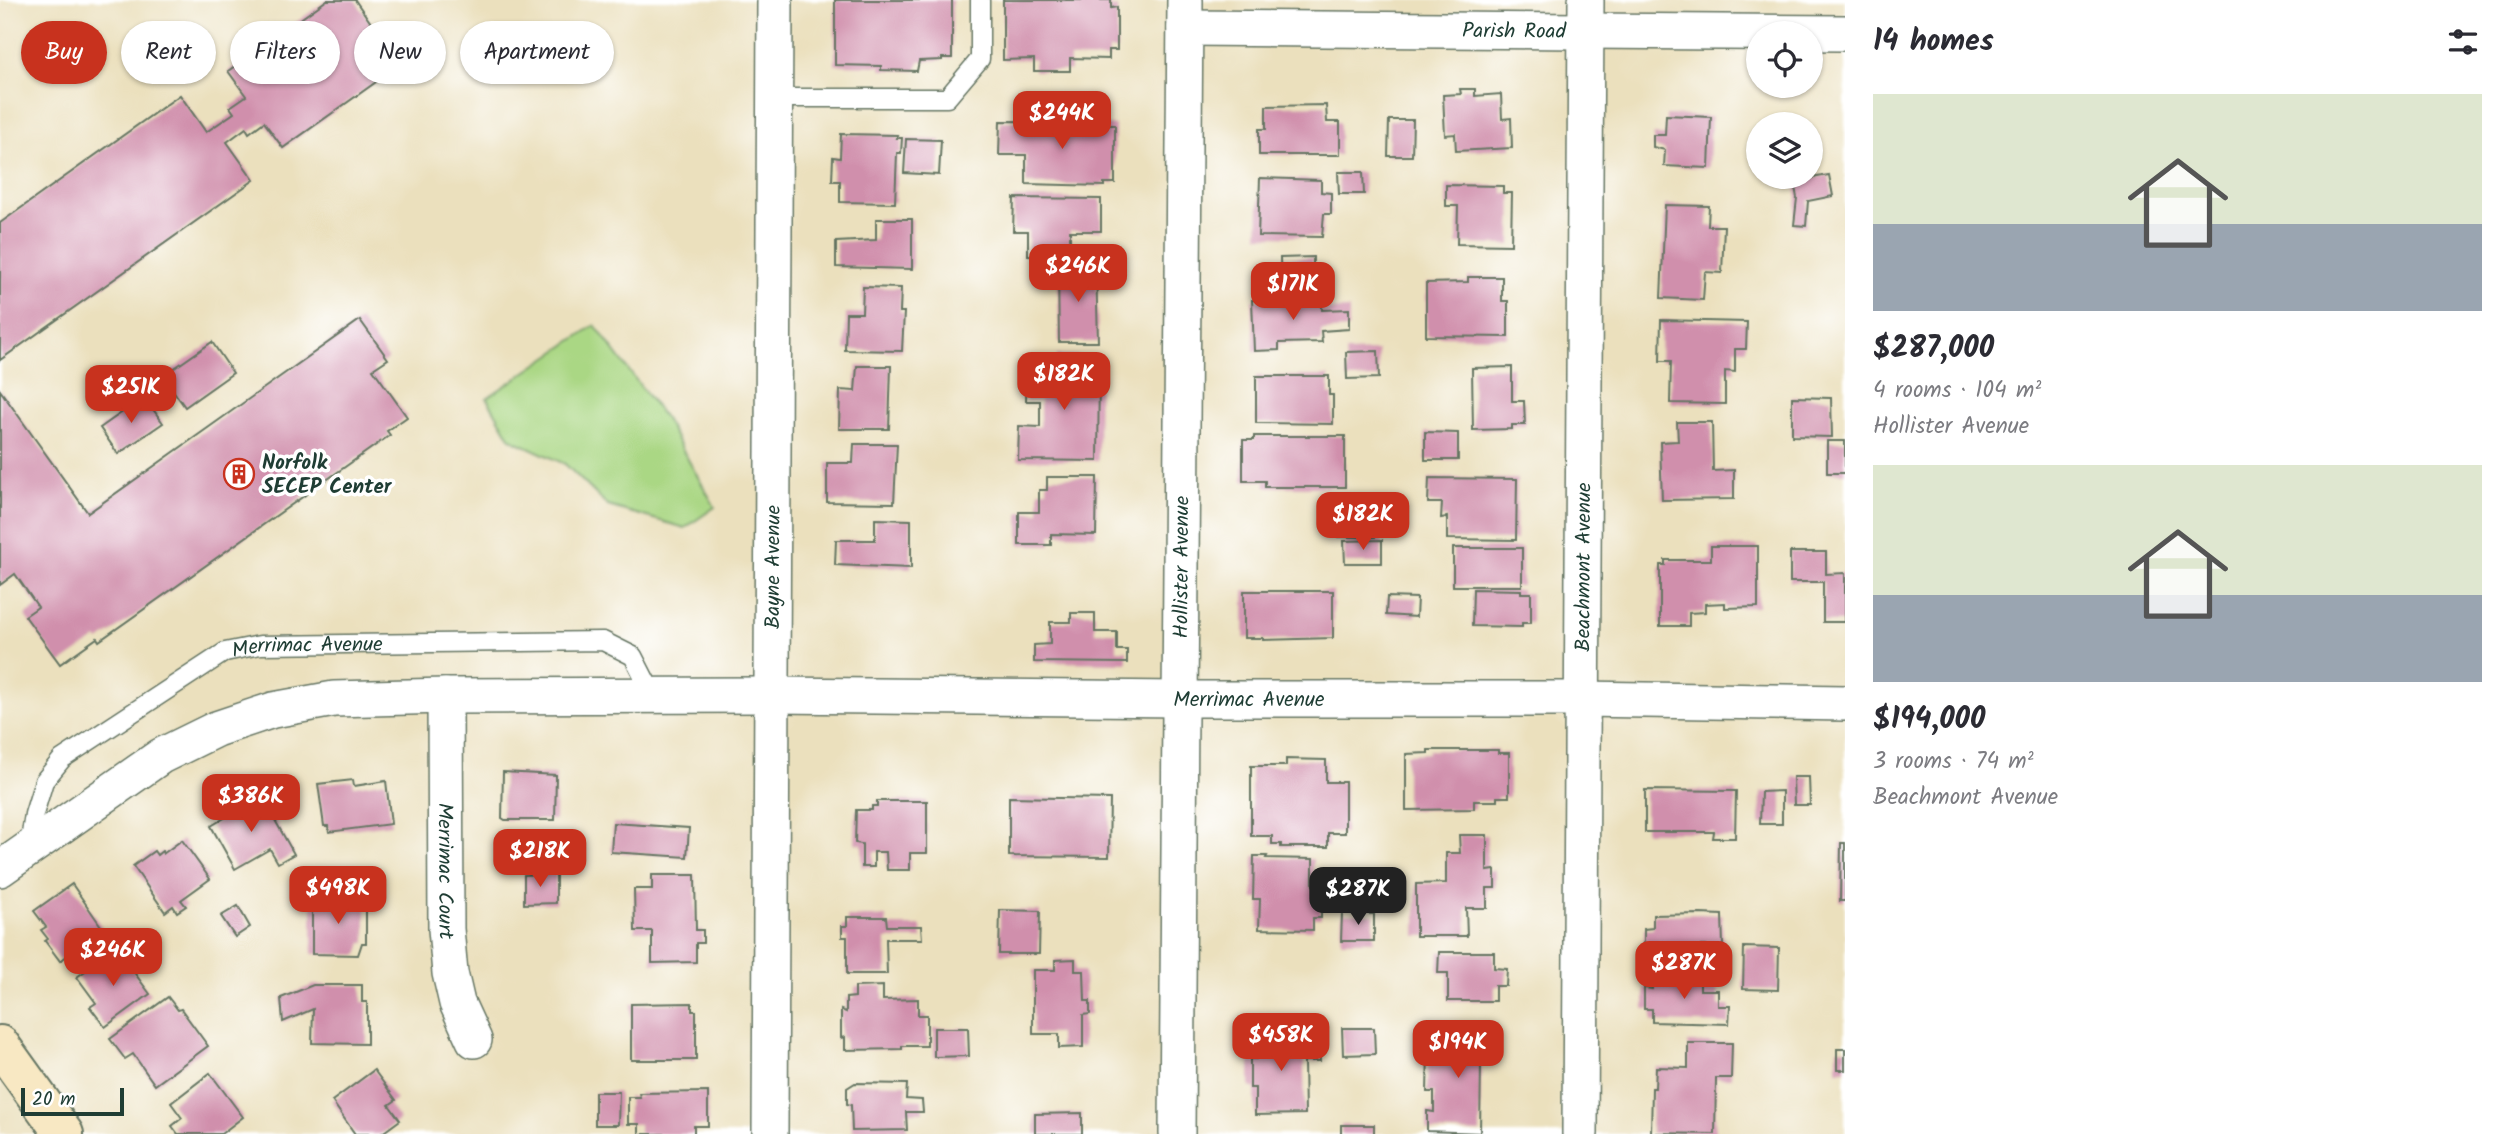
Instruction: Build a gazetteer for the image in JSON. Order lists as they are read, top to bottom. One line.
{"streets":{"street":["Parish Road","Bayne Avenue","Hollister Avenue","Beachmont Avenue","Merrimac Avenue","Merrimac Court"]},"crossings":[["Parish Road","Hollister Avenue"],["Parish Road","Beachmont Avenue"],["Bayne Avenue","Merrimac Avenue"],["Hollister Avenue","Merrimac Avenue"],["Beachmont Avenue","Merrimac Avenue"],["Merrimac Avenue","Merrimac Court"]],"places":{"building":["Norfolk SECEP Center"]},"scale_bar":"20 m","page":{"heading":"14 homes","chip":["Buy","Rent","Filters","New","Apartment"],"list":[{"name":"$287,000","note":"4 rooms · 104 m² · Hollister Avenue"},{"name":"$194,000","note":"3 rooms · 74 m² · Beachmont Avenue"}],"price":["$244K","$246K","$171K","$182K","$251K","$182K","$386K","$218K","$498K","$287K","$246K","$287K","$458K","$194K"],"scale":"20 m"}}
